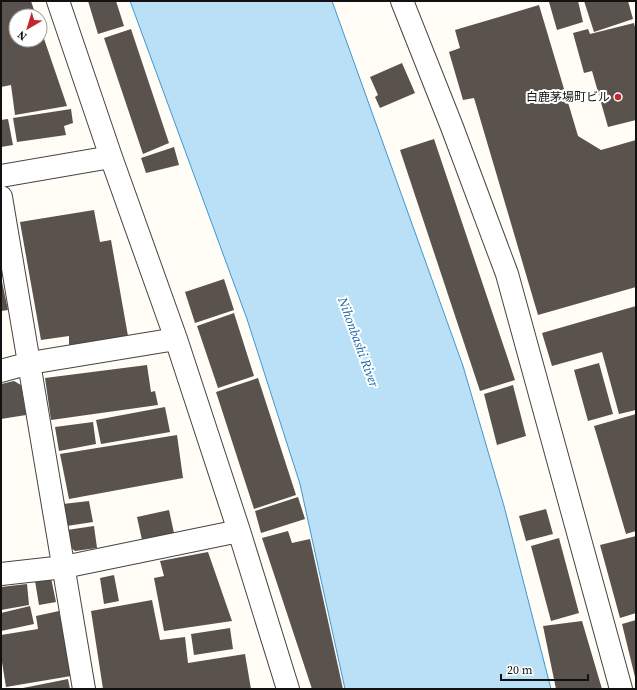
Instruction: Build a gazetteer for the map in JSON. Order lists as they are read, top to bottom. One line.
{"water":["Nihonbashi River"],"places":["白鹿茅場町ビル"],"scale_bar":"20 m","north":"bottom left"}
